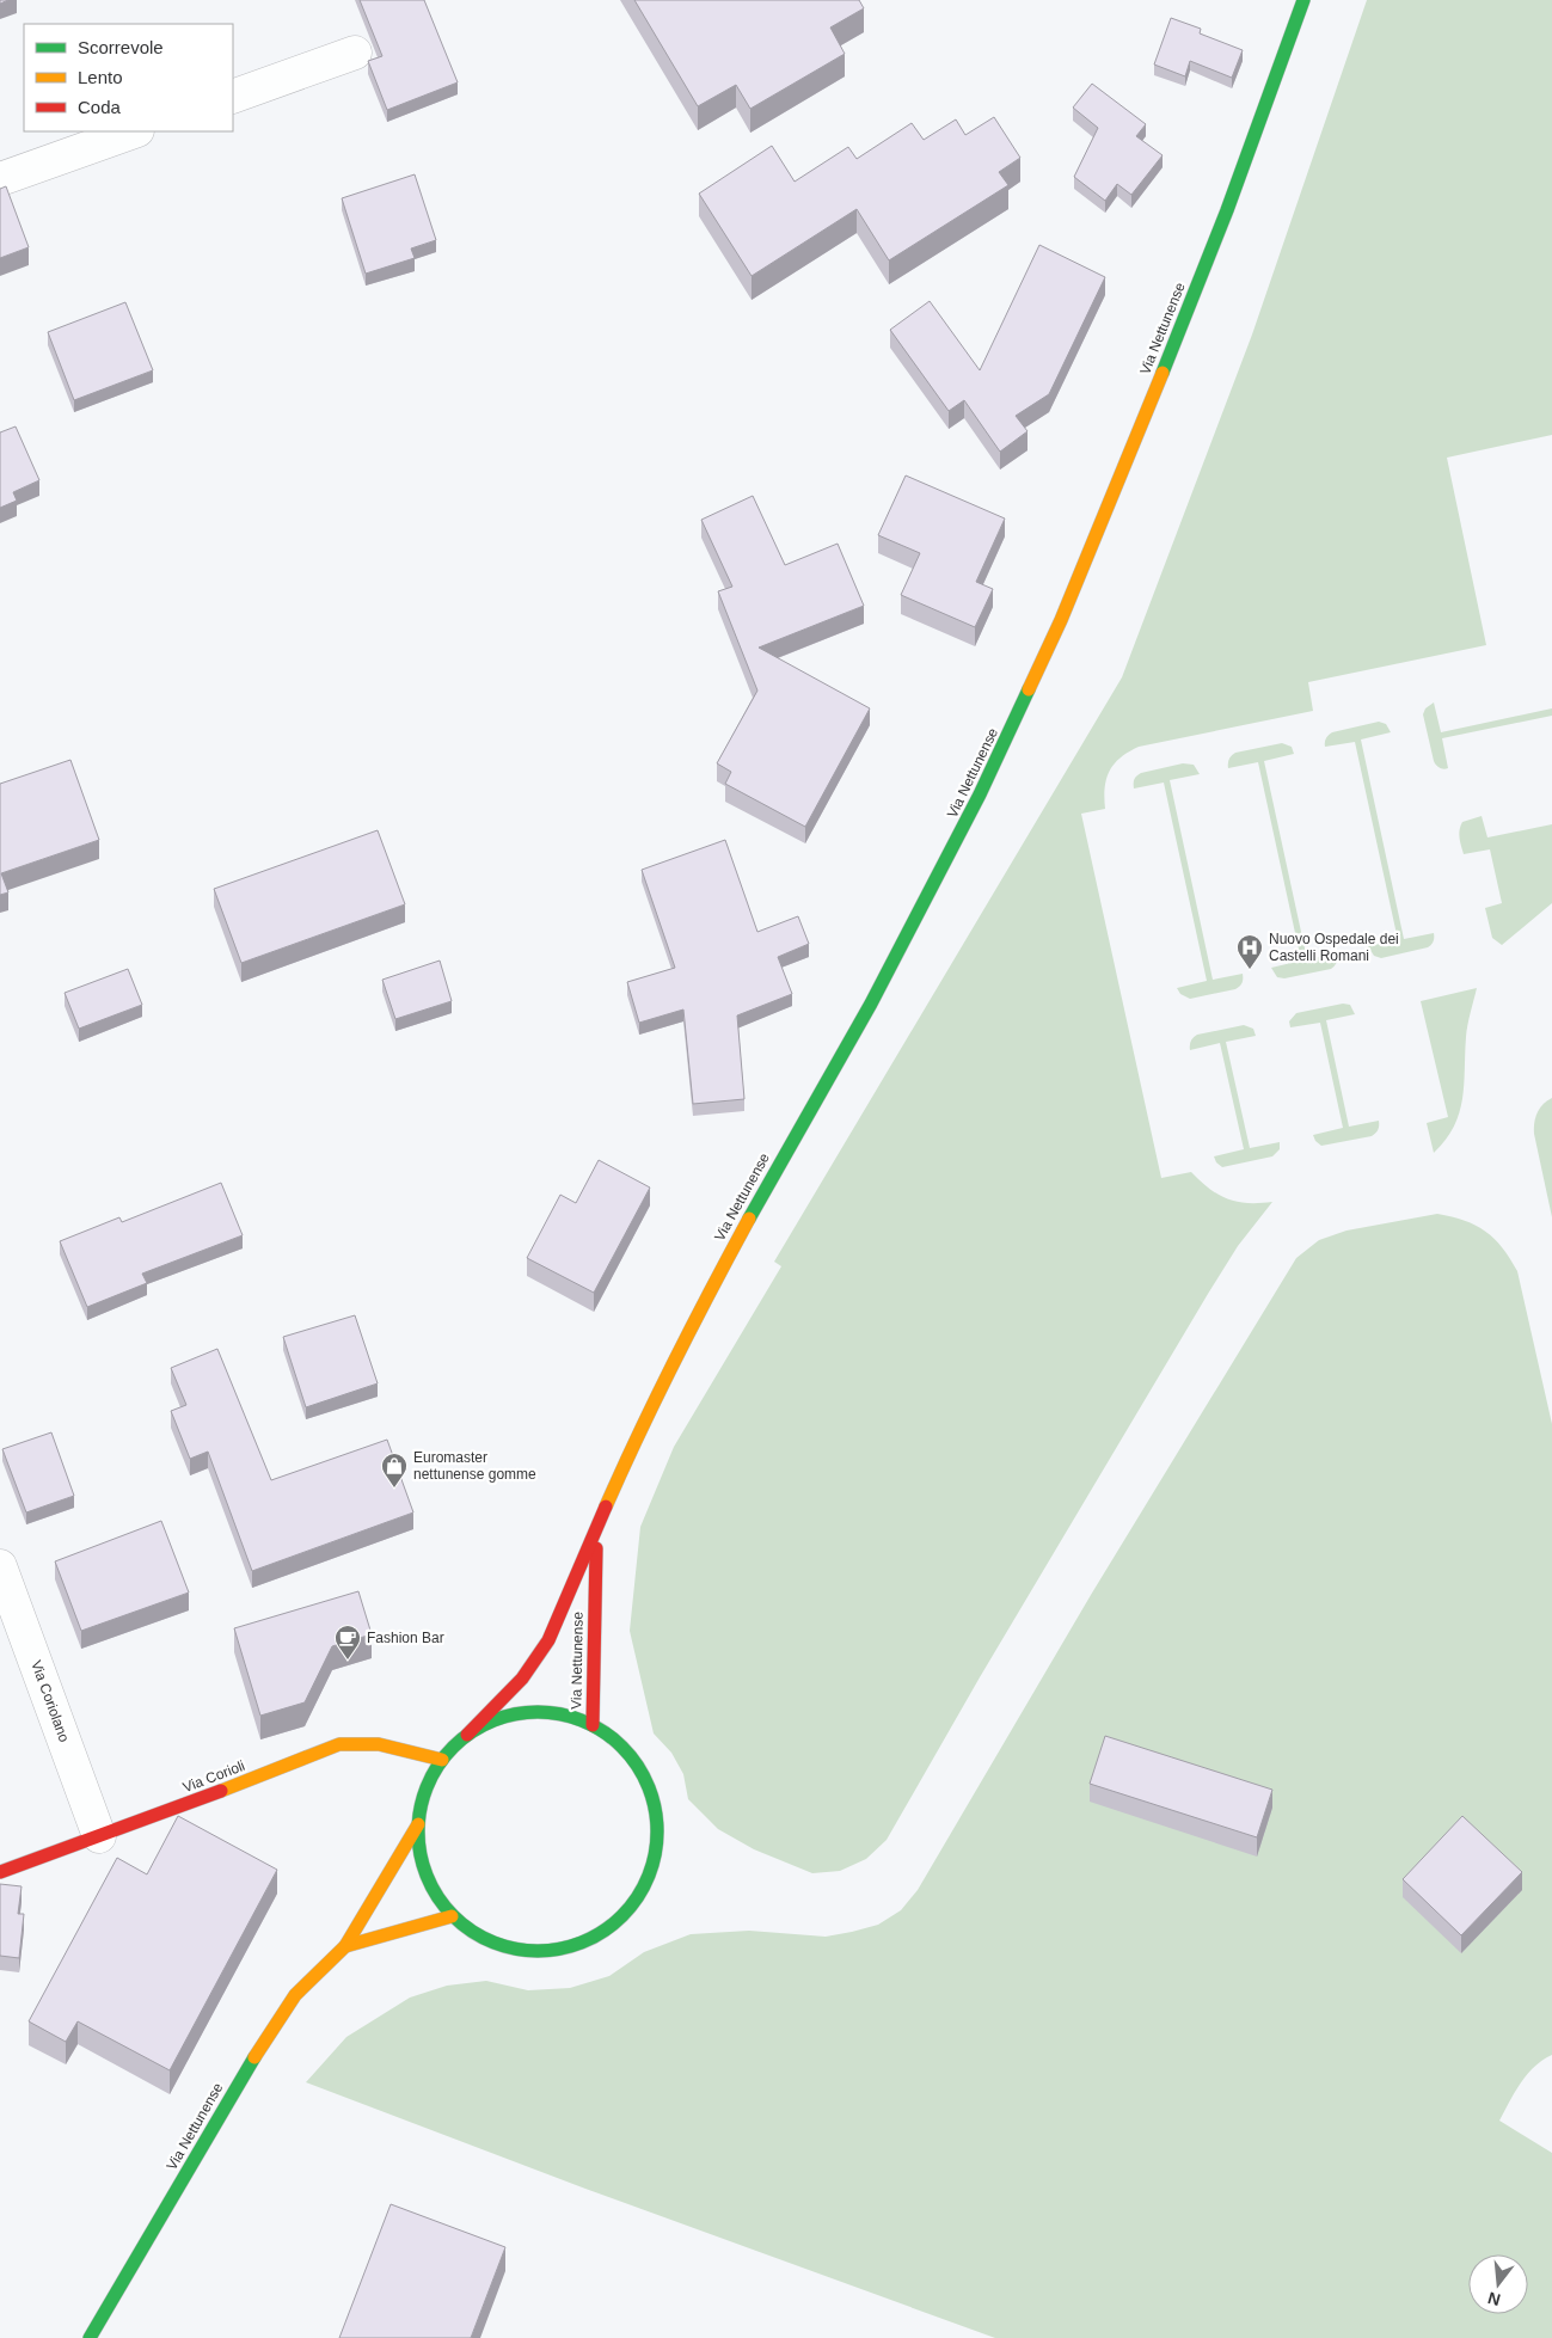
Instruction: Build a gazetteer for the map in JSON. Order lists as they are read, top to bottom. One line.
{"streets":{"main road":["Via Nettunense","Via Corioli"],"street":["Via Coriolano"]},"crossings":[["Via Nettunense","Via Corioli"],["Via Coriolano","Via Corioli"]],"places":{"hospital":["Nuovo Ospedale dei Castelli Romani"],"shop":["Euromaster nettunense gomme"],"cafe":["Fashion Bar"]},"legend":["Scorrevole","Lento","Coda"],"north":"bottom"}
